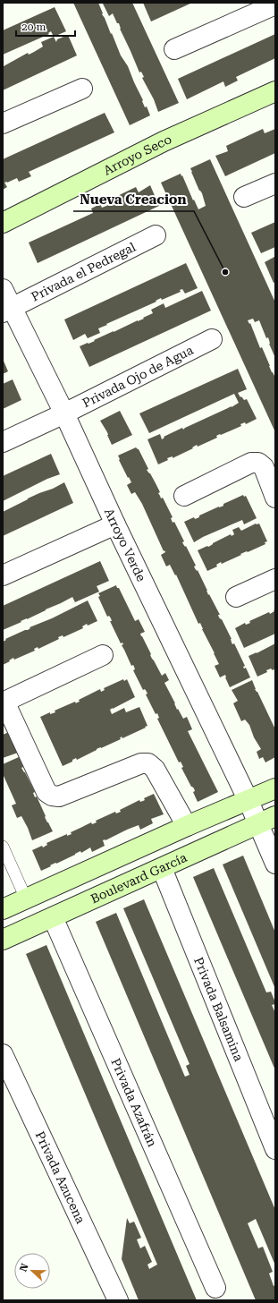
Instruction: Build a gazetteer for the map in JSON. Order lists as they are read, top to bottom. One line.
{"streets":{"main road":["Arroyo Seco","Boulevard García"],"street":["Privada el Pedregal","Privada Ojo de Agua","Arroyo Verde","Privada Balsamina","Privada Azafrán","Privada Azucena"]},"crossings":[["Privada el Pedregal","Arroyo Verde"],["Privada Ojo de Agua","Arroyo Verde"],["Arroyo Verde","Boulevard García"],["Boulevard García","Privada Balsamina"],["Boulevard García","Privada Azafrán"]],"places":["Nueva Creacion"],"scale_bar":"20 m","north":"left"}
